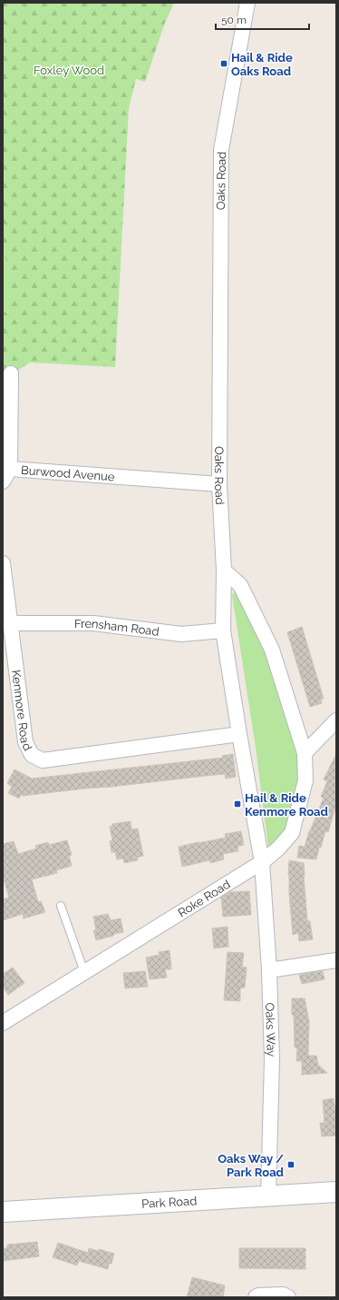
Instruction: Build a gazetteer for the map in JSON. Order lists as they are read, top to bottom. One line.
{"streets":{"street":["Oaks Road","Burwood Avenue","Frensham Road","Kenmore Road","Roke Road","Oaks Way","Park Road"]},"crossings":[["Oaks Road","Burwood Avenue"],["Oaks Road","Frensham Road"],["Oaks Road","Kenmore Road"],["Oaks Road","Roke Road"],["Oaks Road","Oaks Way"],["Frensham Road","Kenmore Road"],["Roke Road","Oaks Way"],["Oaks Way","Park Road"]],"parks":["Foxley Wood"],"places":{"transit":["Hail & Ride Oaks Road","Hail & Ride Kenmore Road","Oaks Way / Park Road"]},"scale_bar":"50 m"}
